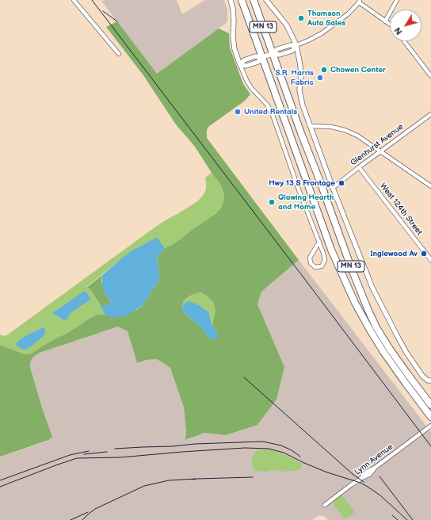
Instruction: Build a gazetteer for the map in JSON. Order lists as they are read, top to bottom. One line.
{"streets":{"highway":["MN 13"],"street":["Glenhurst Avenue","West 124th Street","Lynn Avenue"]},"crossings":[["Glenhurst Avenue","West 124th Street"]],"places":["Thomson Auto Sales","Chowen Center","S.R. Harris Fabric","United Rentals","Hwy 13 S Frontage","Glowing Hearth and Home","Inglewood Av"],"north":"bottom left"}
